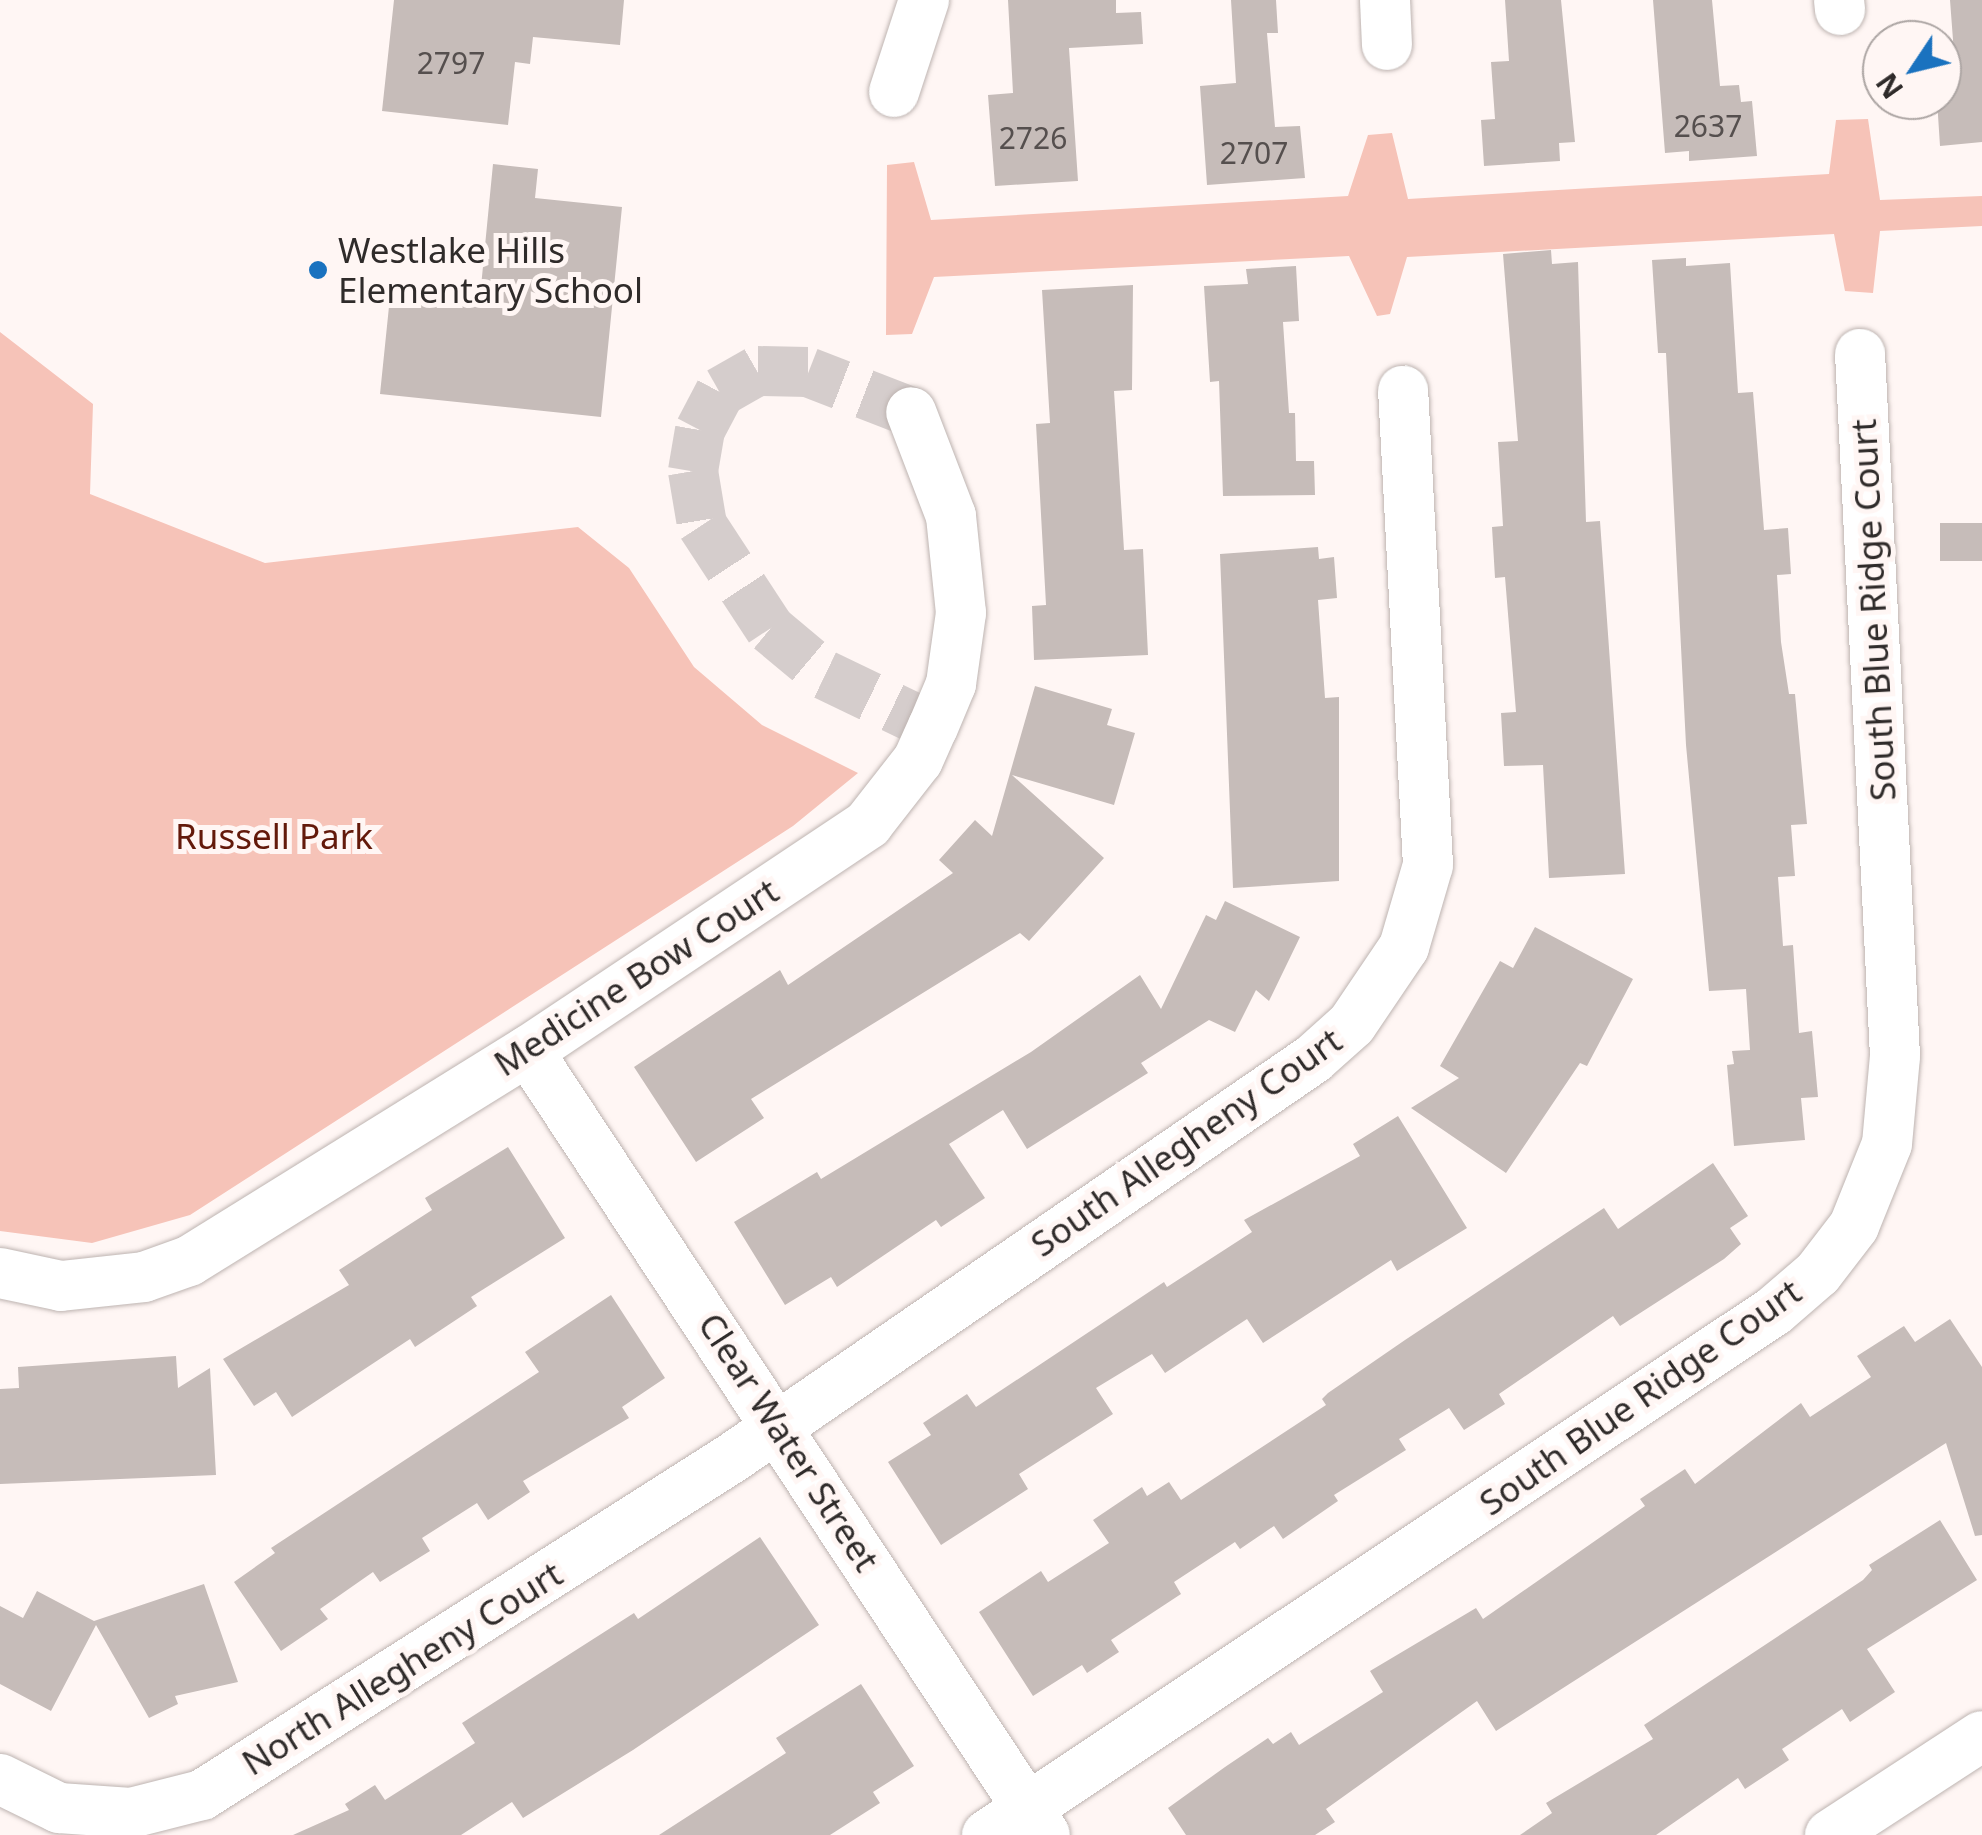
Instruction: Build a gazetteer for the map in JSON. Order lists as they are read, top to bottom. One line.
{"streets":{"street":["South Blue Ridge Court","Medicine Bow Court","South Allegheny Court","Clear Water Street","North Allegheny Court"]},"crossings":[["South Blue Ridge Court","Clear Water Street"],["Medicine Bow Court","Clear Water Street"],["South Allegheny Court","Clear Water Street"],["South Allegheny Court","North Allegheny Court"],["Clear Water Street","North Allegheny Court"]],"parks":["Russell Park"],"places":["Westlake Hills Elementary School"],"house_numbers":["2797","2637","2726","2707"],"north":"bottom left"}
